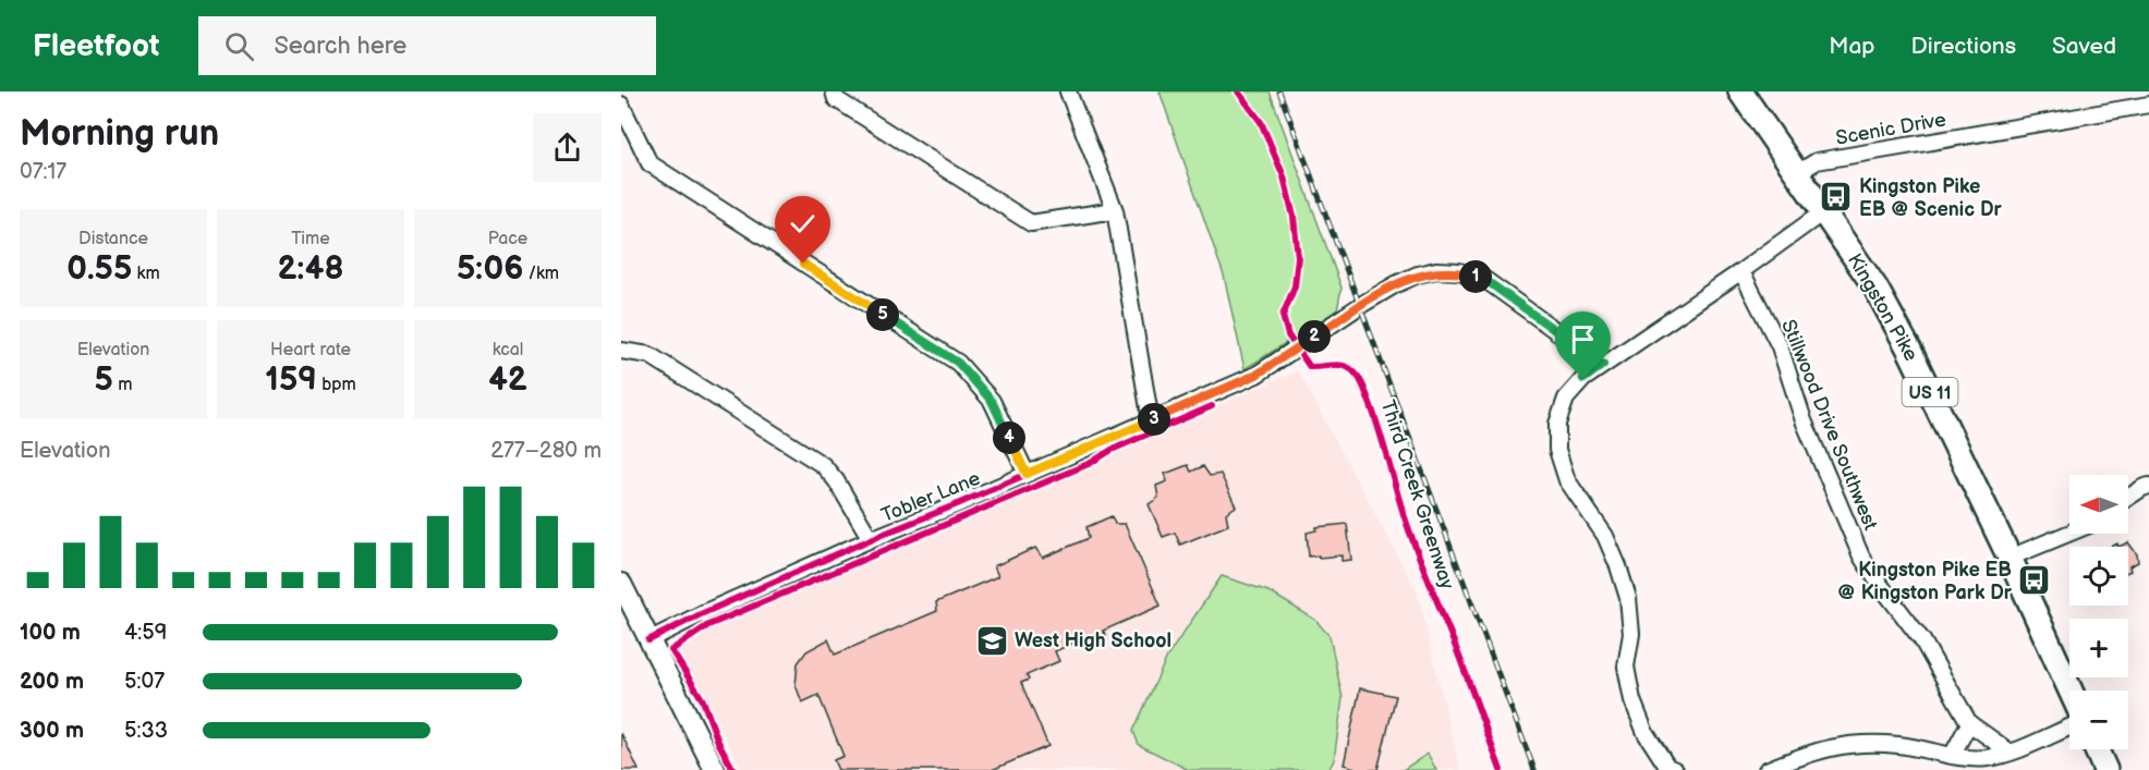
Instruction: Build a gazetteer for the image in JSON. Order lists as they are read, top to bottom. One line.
{"streets":{"main road":["Kingston Pike","US 11"],"street":["Scenic Drive","Stillwood Drive Southwest","Tobler Lane"],"cycle path":["Third Creek Greenway"]},"crossings":[["Scenic Drive","Kingston Pike"]],"places":{"bus stop":["Kingston Pike EB @ Scenic Dr","Kingston Pike EB @ Kingston Park Dr"],"school or university":["West High School"]},"north":"left","page":{"header":"Fleetfoot","search":"Search here","nav":["Map","Directions","Saved"],"heading":["Morning run","07:17"],"stats":[["Distance","0.55 km"],["Time","2:48"],["Pace","5:06 /km"],["Elevation","5 m"],["Heart rate","159 bpm"],["kcal","42"]],"pins":["1","5","2","3","4"],"chart":["Elevation","277–280 m"],"map_buttons":["+","−"],"list":[{"name":"100 m","note":"4:59"},{"name":"200 m","note":"5:07"},{"name":"300 m","note":"5:33"}]}}
